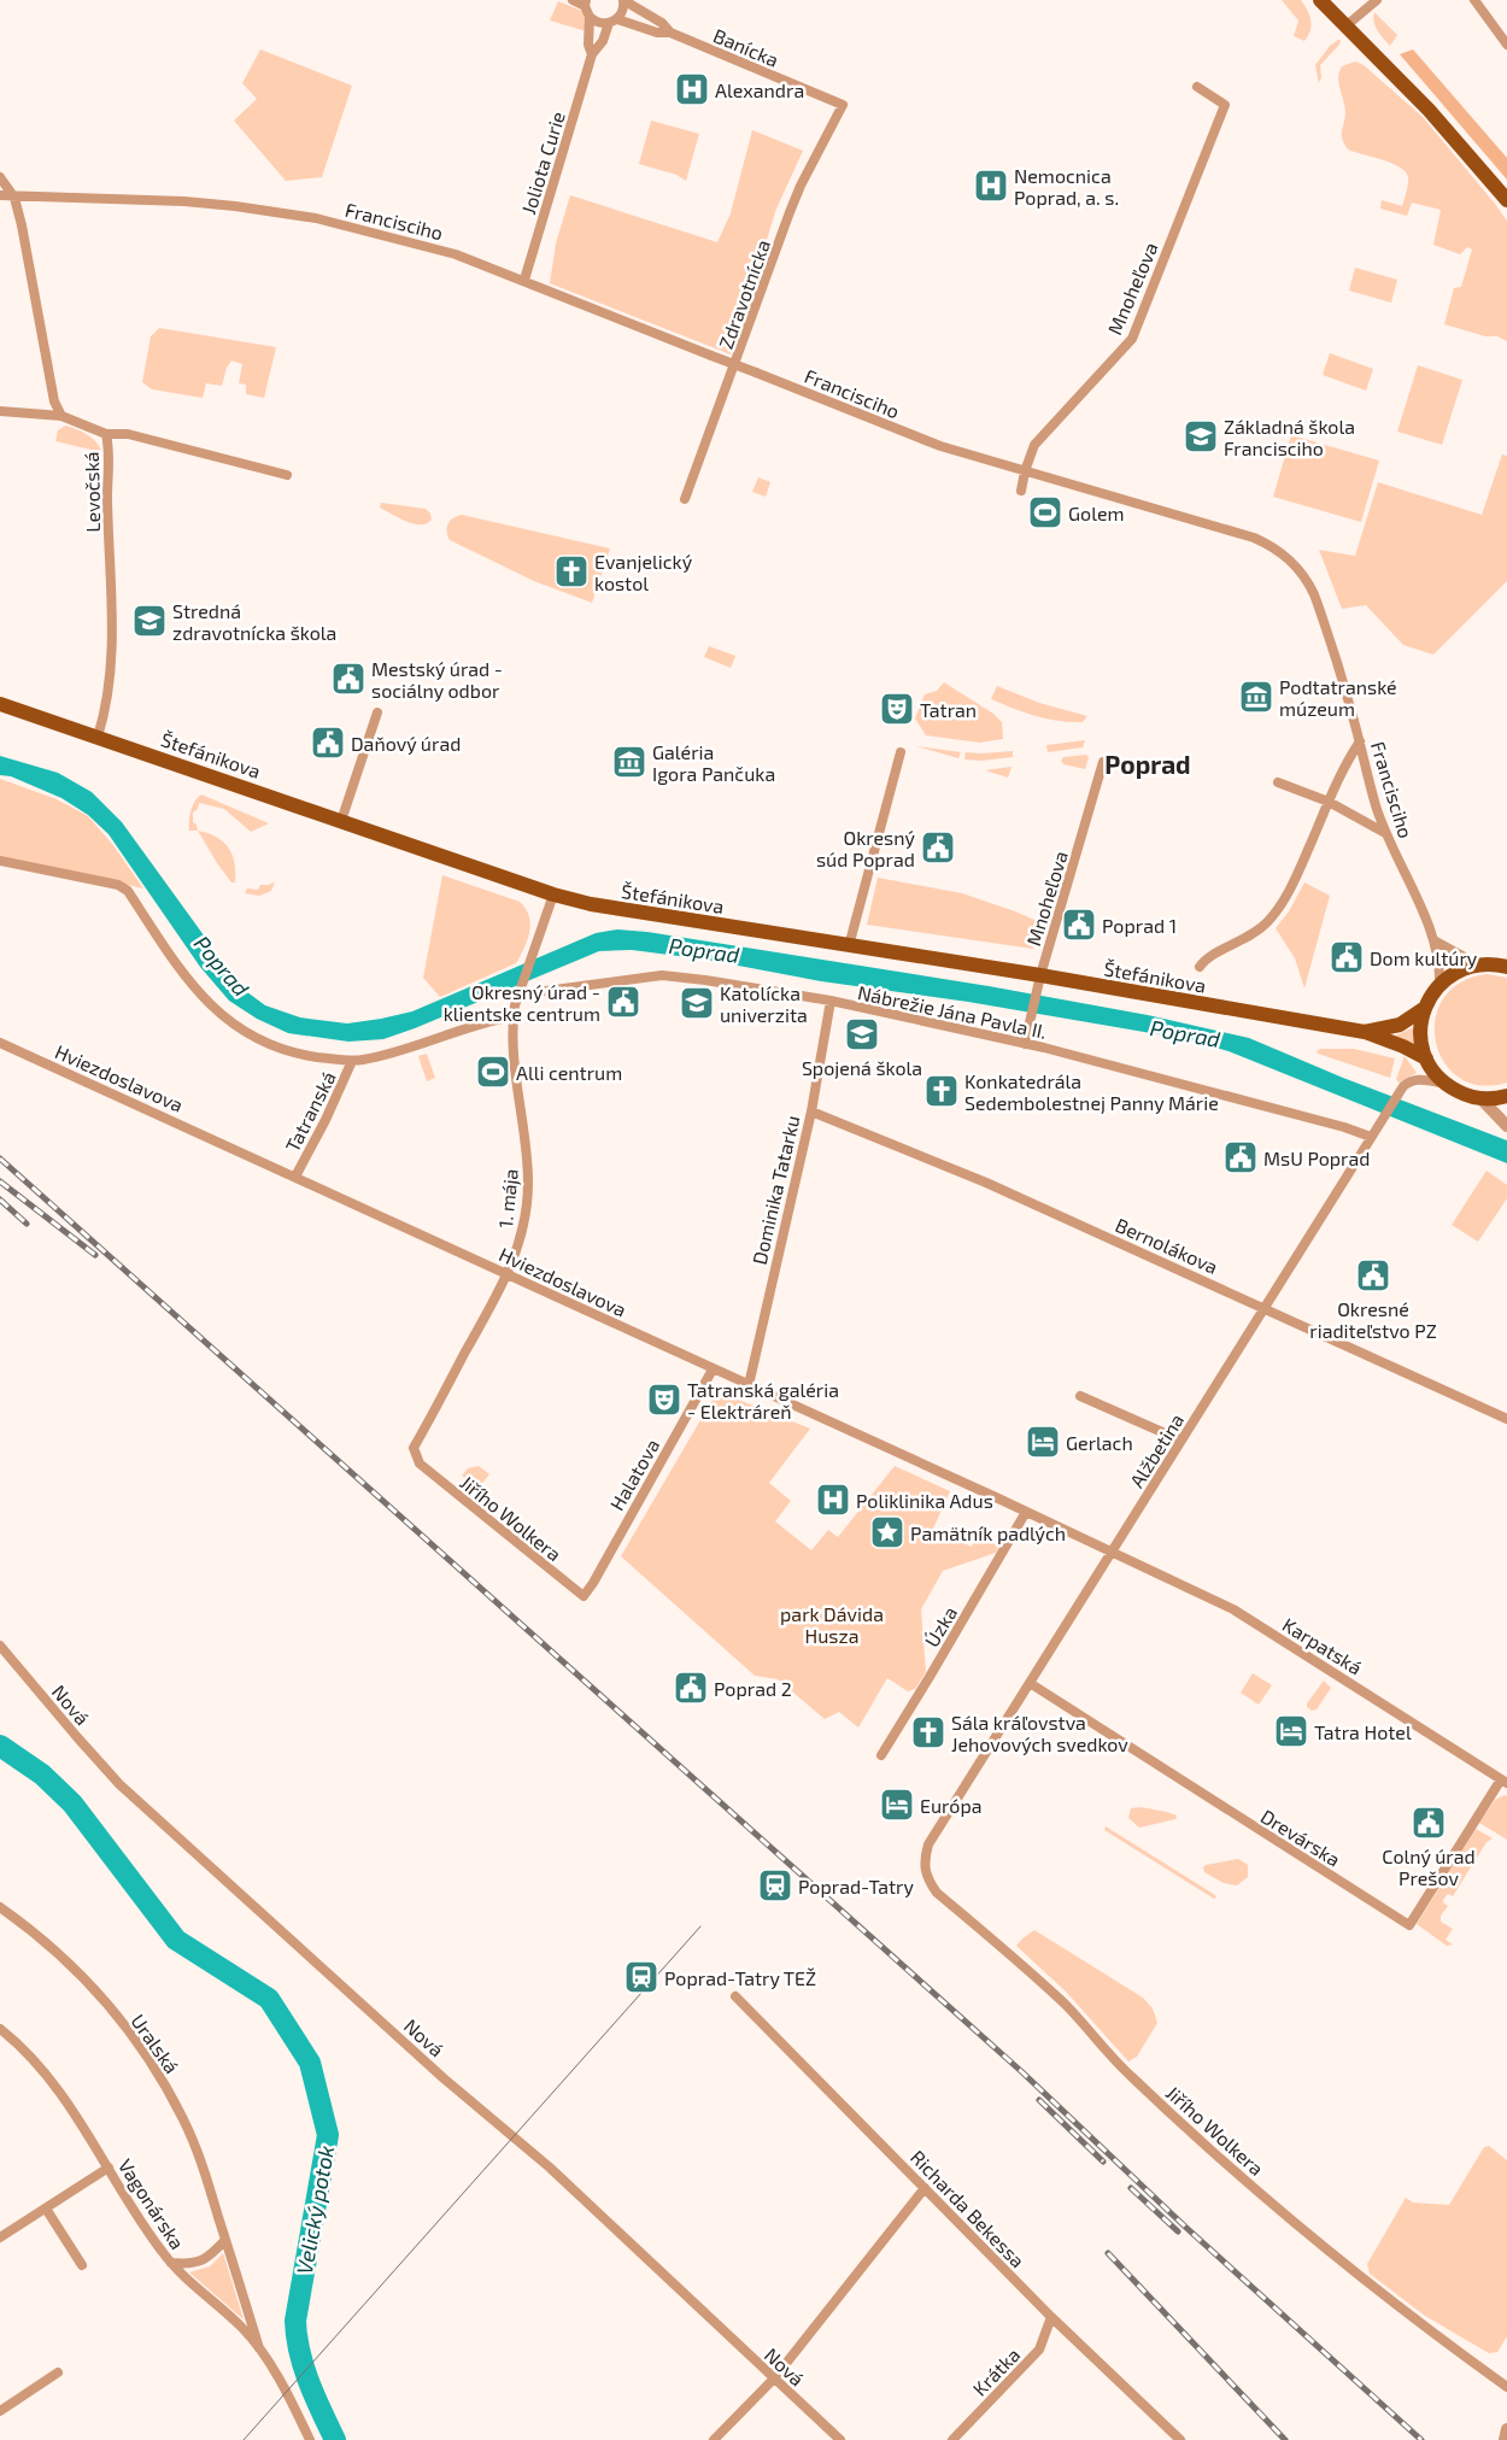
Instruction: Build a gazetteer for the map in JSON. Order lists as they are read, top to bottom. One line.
{"streets":{"main road":["Štefánikova"],"street":["Banícka","Joliota Curie","Francisciho","Mnoheľova","Zdravotnícka","Levočská","Nábrežie Jána Pavla II.","Hviezdoslavova","Tatranská","Dominika Tatarku","1. mája","Bernolákova","Alžbetina","Halatova","Jiřího Wolkera","Úzka","Karpatská","Nová","Drevárska","Uralská","Vagonárska","Richarda Bekessa","Krátka"]},"crossings":[["Banícka","Joliota Curie"],["Banícka","Zdravotnícka"],["Joliota Curie","Francisciho"],["Francisciho","Mnoheľova"],["Mnoheľova","Štefánikova"],["Mnoheľova","Nábrežie Jána Pavla II."],["Levočská","Štefánikova"],["Štefánikova","1. mája"],["Nábrežie Jána Pavla II.","Dominika Tatarku"],["Nábrežie Jána Pavla II.","1. mája"],["Nábrežie Jána Pavla II.","Alžbetina"],["Hviezdoslavova","Tatranská"],["Hviezdoslavova","Dominika Tatarku"],["Hviezdoslavova","1. mája"],["Hviezdoslavova","Alžbetina"],["Hviezdoslavova","Halatova"],["Hviezdoslavova","Úzka"],["Hviezdoslavova","Karpatská"],["Dominika Tatarku","Bernolákova"],["1. mája","Jiřího Wolkera"],["Bernolákova","Alžbetina"],["Alžbetina","Jiřího Wolkera"],["Alžbetina","Karpatská"],["Alžbetina","Drevárska"],["Halatova","Jiřího Wolkera"],["Karpatská","Drevárska"],["Uralská","Vagonárska"],["Richarda Bekessa","Krátka"]],"districts":["Poprad"],"water":["Poprad","Velický potok"],"parks":["park Dávida Husza"],"places":{"hospital":["Alexandra","Nemocnica Poprad, a. s.","Poliklinika Adus"],"school or university":["Základná škola Francisciho","Stredná zdravotnícka škola","Katolícka univerzita","Spojená škola"],"sports":["Golem","Alli centrum"],"church":["Evanjelický kostol","Konkatedrála Sedembolestnej Panny Márie","Sála kráľovstva Jehovových svedkov"],"public building":["Mestský úrad - sociálny odbor","Daňový úrad","Okresný súd Poprad","Poprad 1","Dom kultúry","Okresný úrad - klientske centrum","MsU Poprad","Okresné riaditeľstvo PZ","Poprad 2","Colný úrad Prešov"],"museum":["Podtatranské múzeum","Galéria Igora Pančuka"],"theatre":["Tatran","Tatranská galéria - Elektráreň"],"hotel":["Gerlach","Tatra Hotel","Európa"],"place":["Pamätník padlých"],"station":["Poprad-Tatry","Poprad-Tatry TEŽ"]}}
